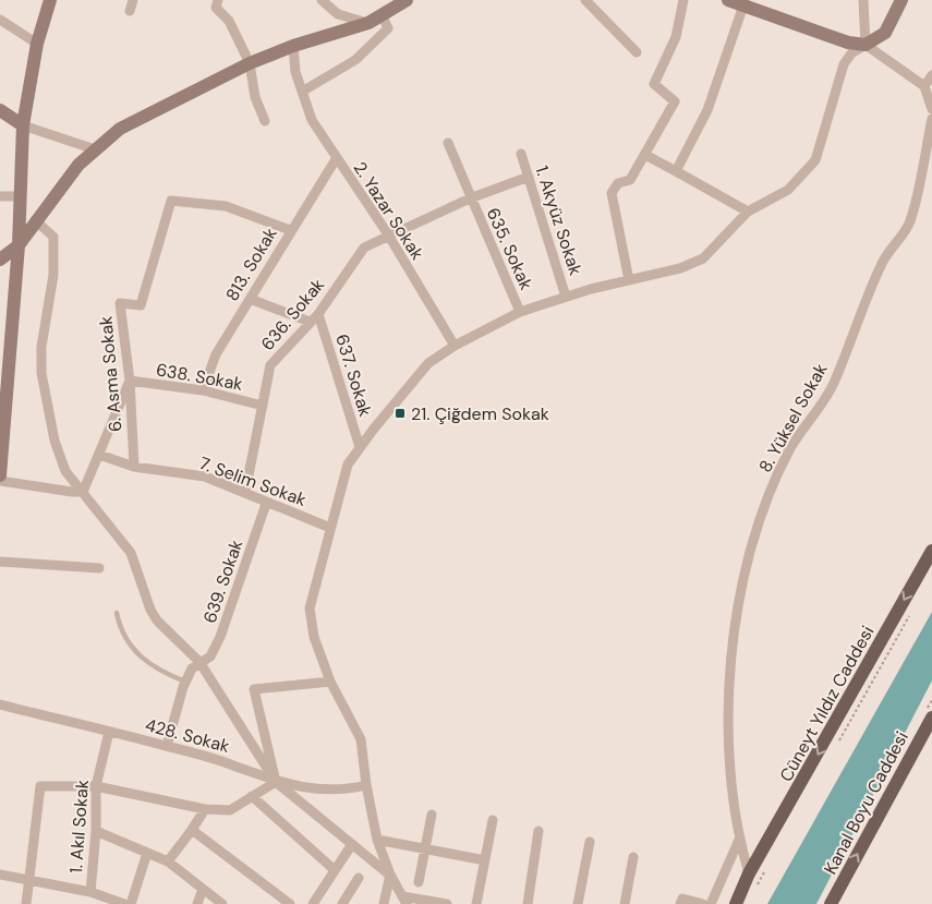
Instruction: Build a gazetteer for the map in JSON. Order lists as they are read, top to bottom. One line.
{"streets":{"main road":["Cüneyt Yıldız Caddesi","Kanal Boyu Caddesi"],"street":["2. Yazar Sokak","1. Akyüz Sokak","635. Sokak","813. Sokak","636. Sokak","6. Asma Sokak","637. Sokak","638. Sokak","8. Yüksel Sokak","7. Selim Sokak","639. Sokak","428. Sokak","1. Akıl Sokak"]},"crossings":[["2. Yazar Sokak","813. Sokak"],["2. Yazar Sokak","636. Sokak"],["1. Akyüz Sokak","635. Sokak"],["635. Sokak","636. Sokak"],["813. Sokak","6. Asma Sokak"],["813. Sokak","638. Sokak"],["636. Sokak","637. Sokak"],["636. Sokak","638. Sokak"],["636. Sokak","7. Selim Sokak"],["6. Asma Sokak","638. Sokak"],["6. Asma Sokak","7. Selim Sokak"],["8. Yüksel Sokak","Cüneyt Yıldız Caddesi"],["7. Selim Sokak","639. Sokak"],["639. Sokak","428. Sokak"],["428. Sokak","1. Akıl Sokak"]],"one_way":["Cüneyt Yıldız Caddesi","Kanal Boyu Caddesi"],"places":{"transit":["21. Çiğdem Sokak"]}}
